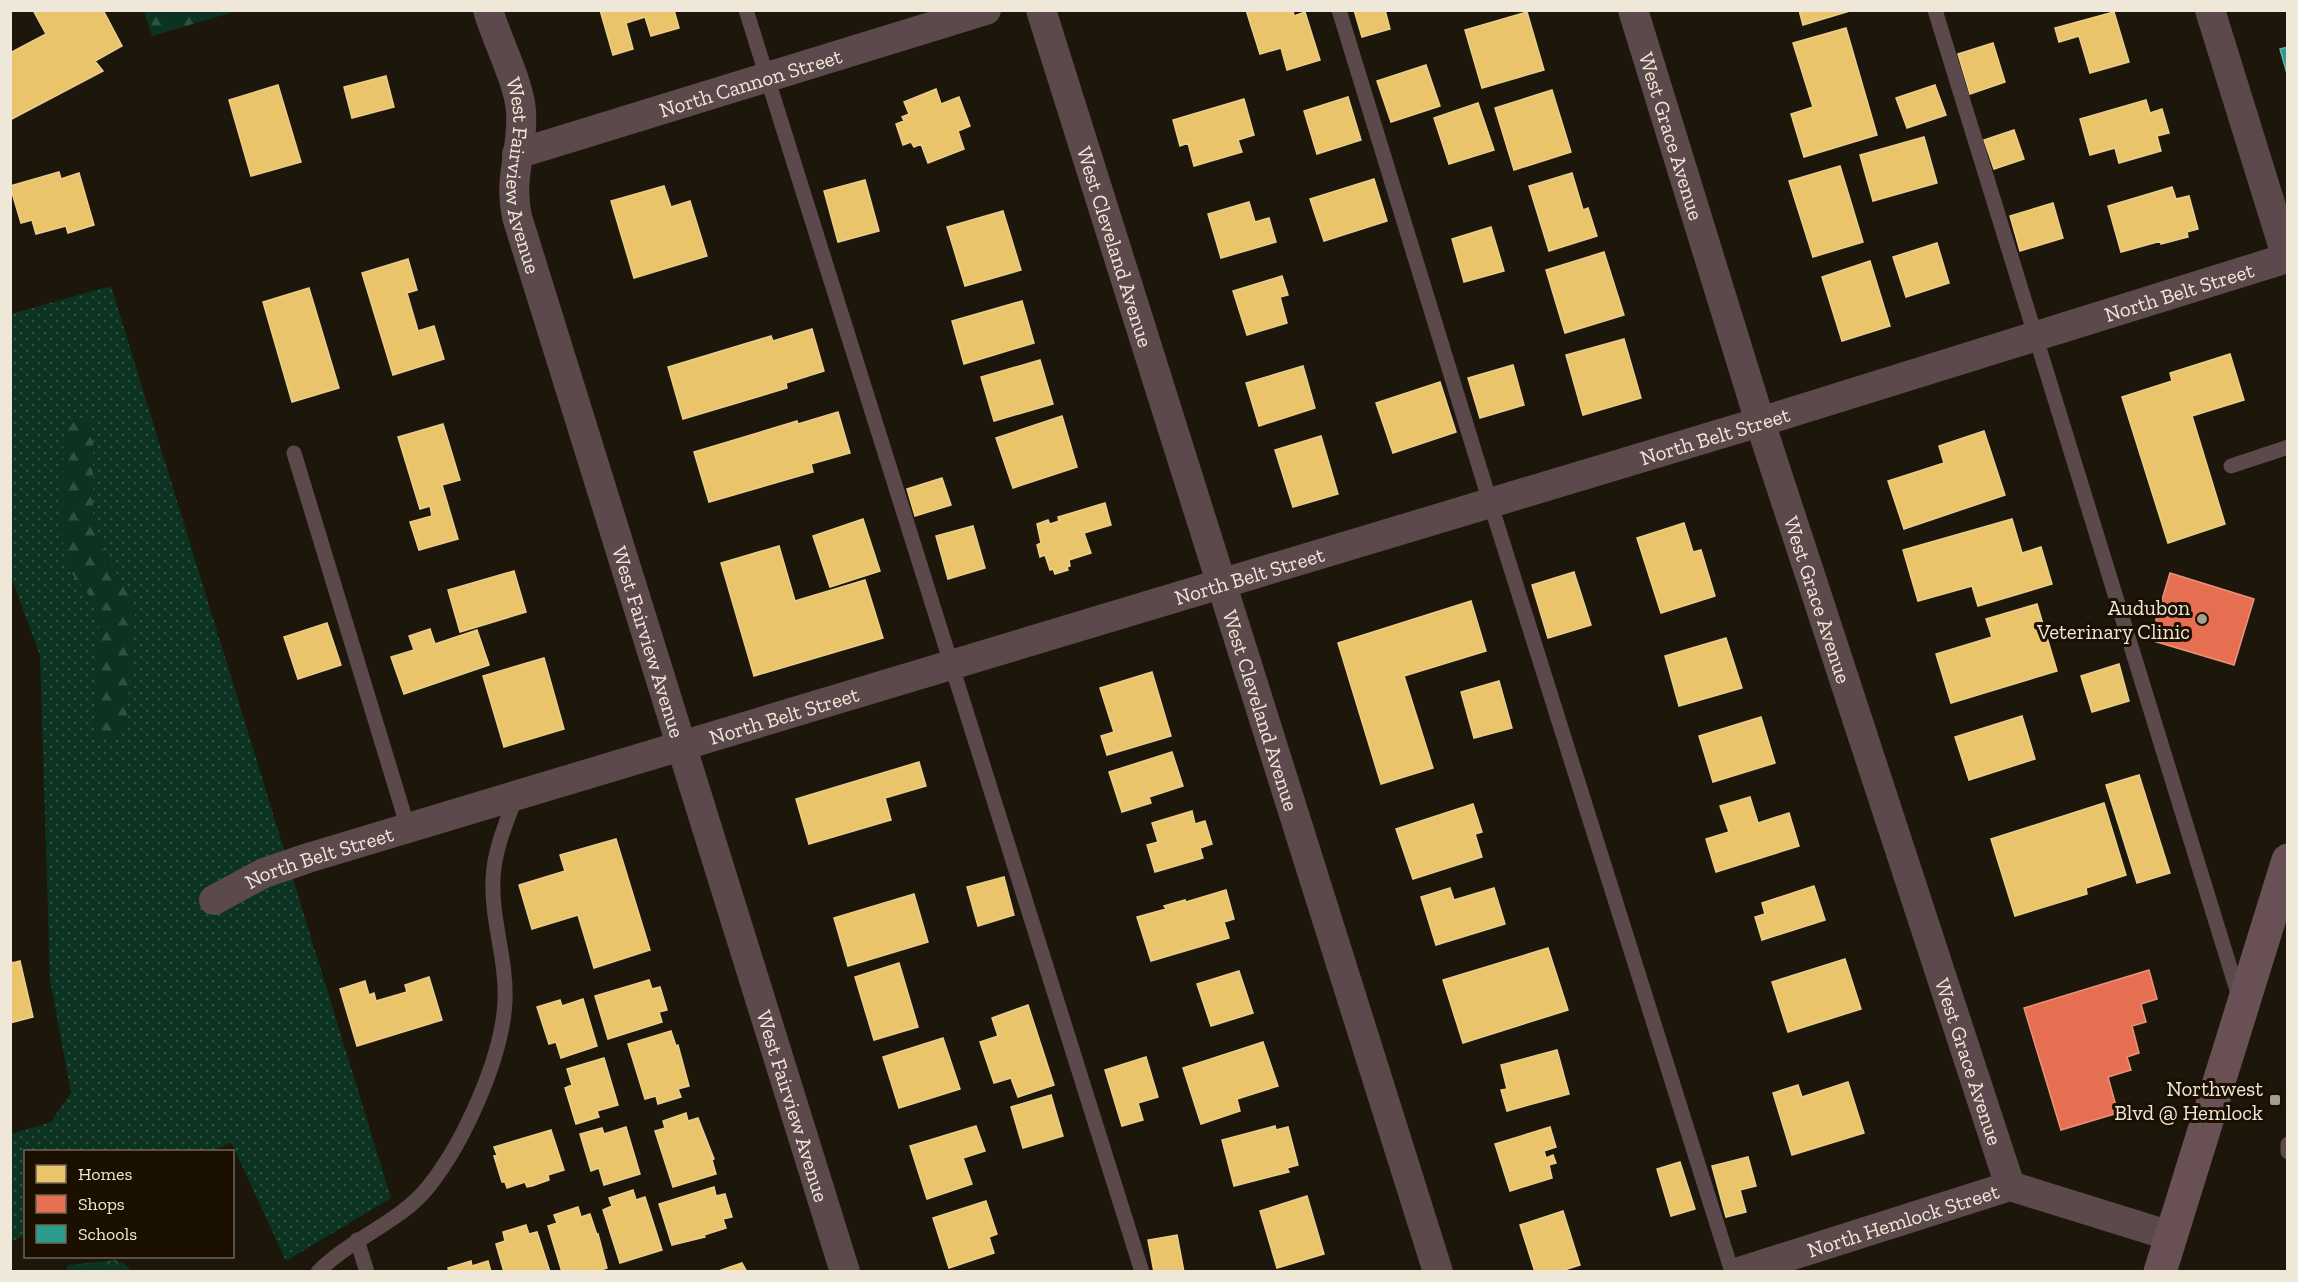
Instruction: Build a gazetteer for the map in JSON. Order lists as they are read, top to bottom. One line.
{"streets":{"street":["North Cannon Street","West Grace Avenue","West Fairview Avenue","West Cleveland Avenue","North Belt Street","North Hemlock Street"]},"crossings":[["North Cannon Street","West Fairview Avenue"],["West Grace Avenue","North Belt Street"],["West Grace Avenue","North Hemlock Street"],["West Fairview Avenue","North Belt Street"],["West Cleveland Avenue","North Belt Street"]],"places":{"other":["Audubon Veterinary Clinic"],"transit":["Northwest Blvd @ Hemlock"]},"legend":["Homes","Shops","Schools"]}
